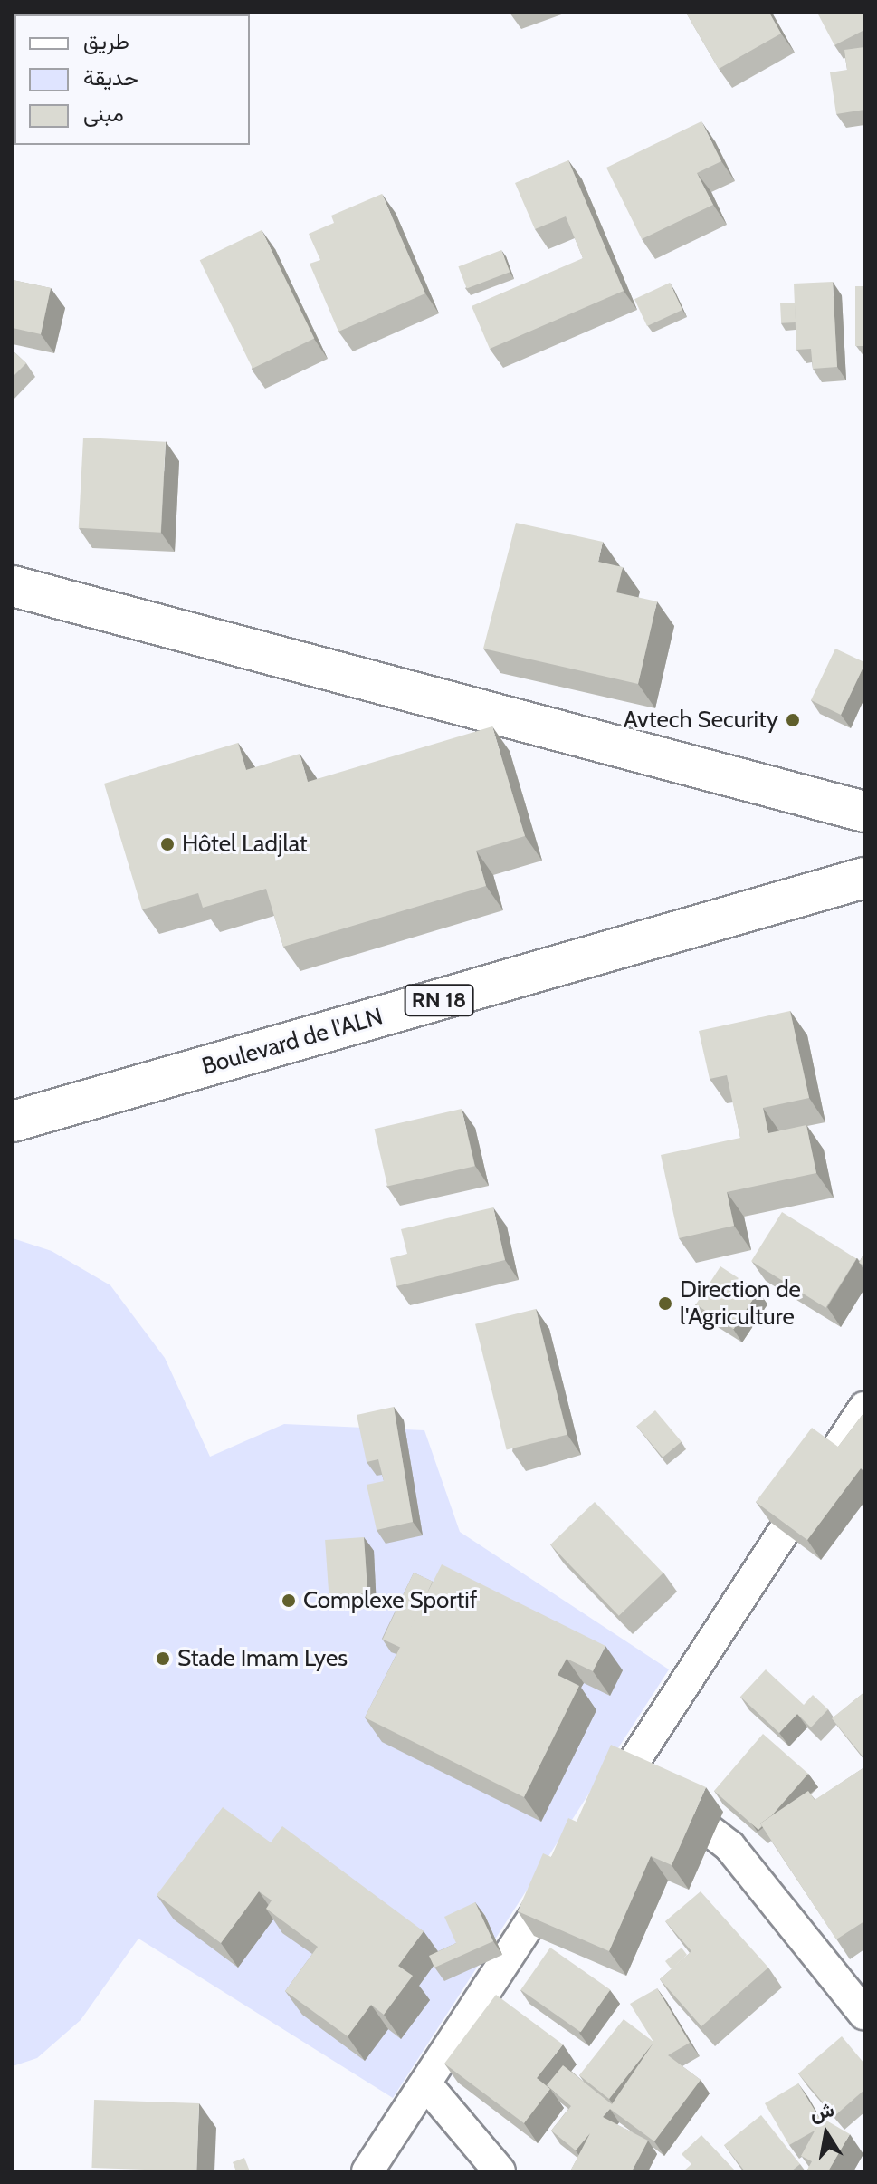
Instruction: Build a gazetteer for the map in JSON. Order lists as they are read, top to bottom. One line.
{"streets":{"main road":["RN 18","Boulevard de l'ALN"]},"places":["Avtech Security","Hôtel Ladjlat","Direction de l'Agriculture","Complexe Sportif","Stade Imam Lyes"],"legend":["طريق","حديقة","مبنى"],"north":"top"}
